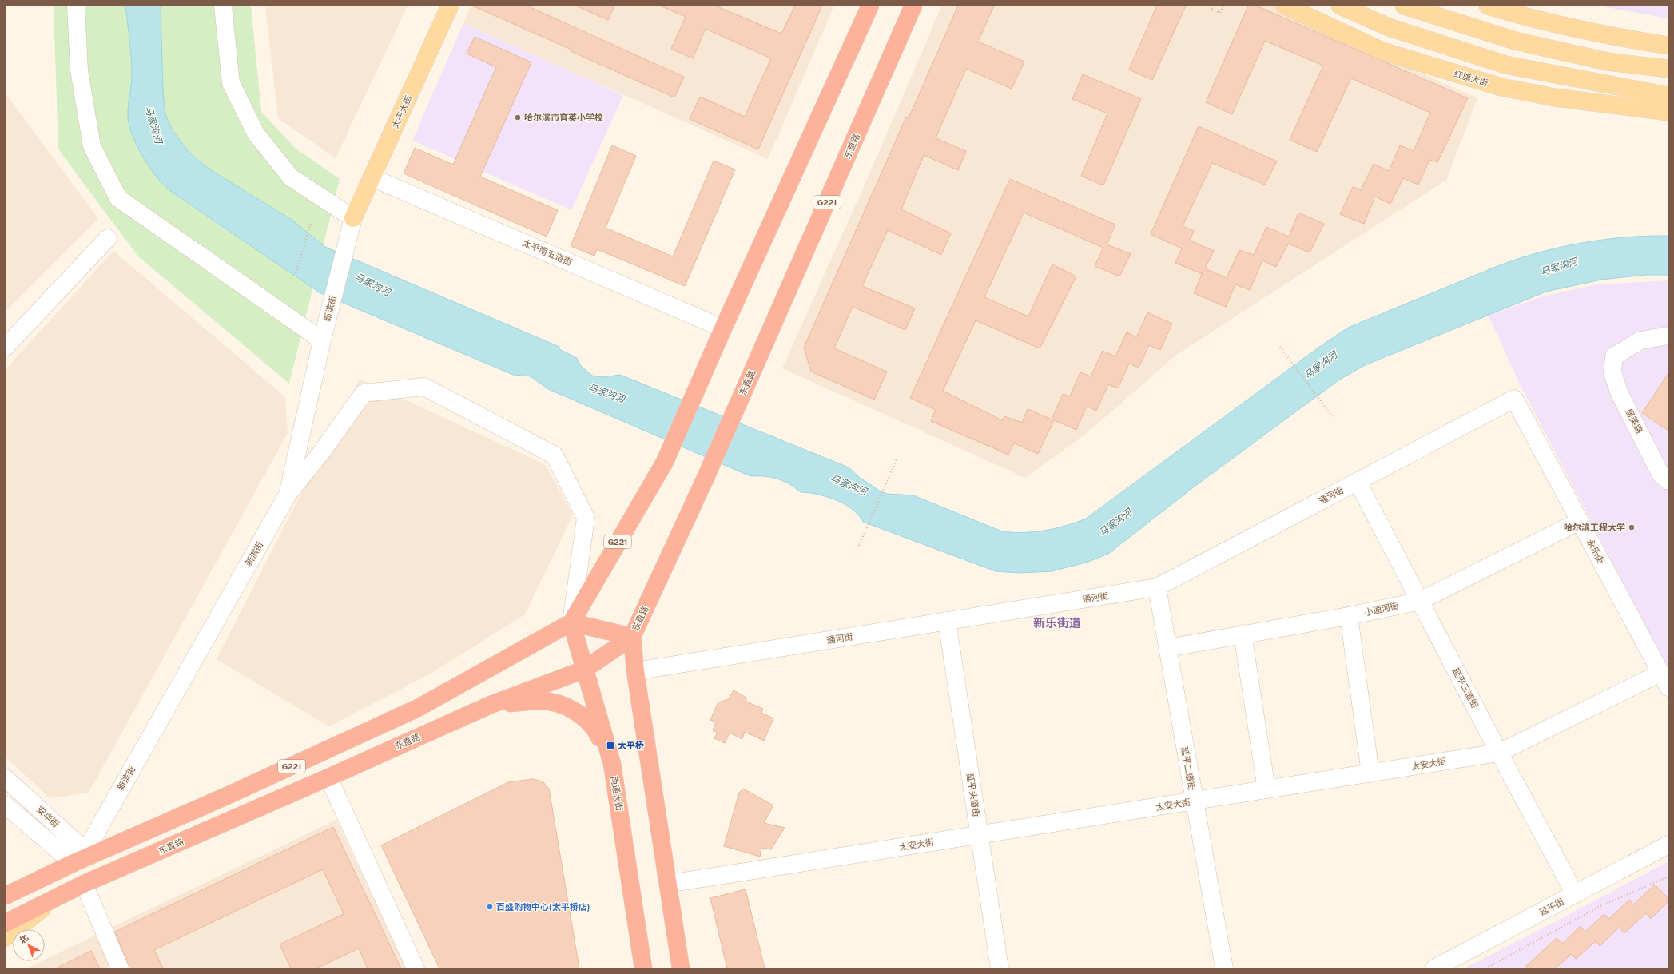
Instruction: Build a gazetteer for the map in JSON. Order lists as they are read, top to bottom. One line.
{"streets":{"highway":["东直路","G221","南通大街"],"main road":["红旗大街","太平大街"],"street":["太平南五道街","新滨街","居英路","通河街","永乐街","小通河街","延平三道街","太安大街","延平二道街","延平头道街","安华街","延平街"]},"crossings":[["太平大街","太平南五道街"],["太平大街","新滨街"],["东直路","南通大街"],["G221","太平南五道街"],["G221","新滨街"],["G221","南通大街"],["G221","安华街"],["新滨街","安华街"],["通河街","永乐街"],["通河街","延平三道街"],["通河街","延平二道街"],["通河街","延平头道街"],["永乐街","小通河街"],["永乐街","太安大街"],["小通河街","延平三道街"],["小通河街","延平二道街"],["延平三道街","太安大街"],["延平三道街","延平街"],["太安大街","延平二道街"],["太安大街","延平头道街"]],"districts":["新乐街道"],"water":["马家沟河"],"places":{"other":["哈尔滨市育英小学校","哈尔滨工程大学","百盛购物中心(太平桥店)"],"transit":["太平桥"]},"north":"top left"}
